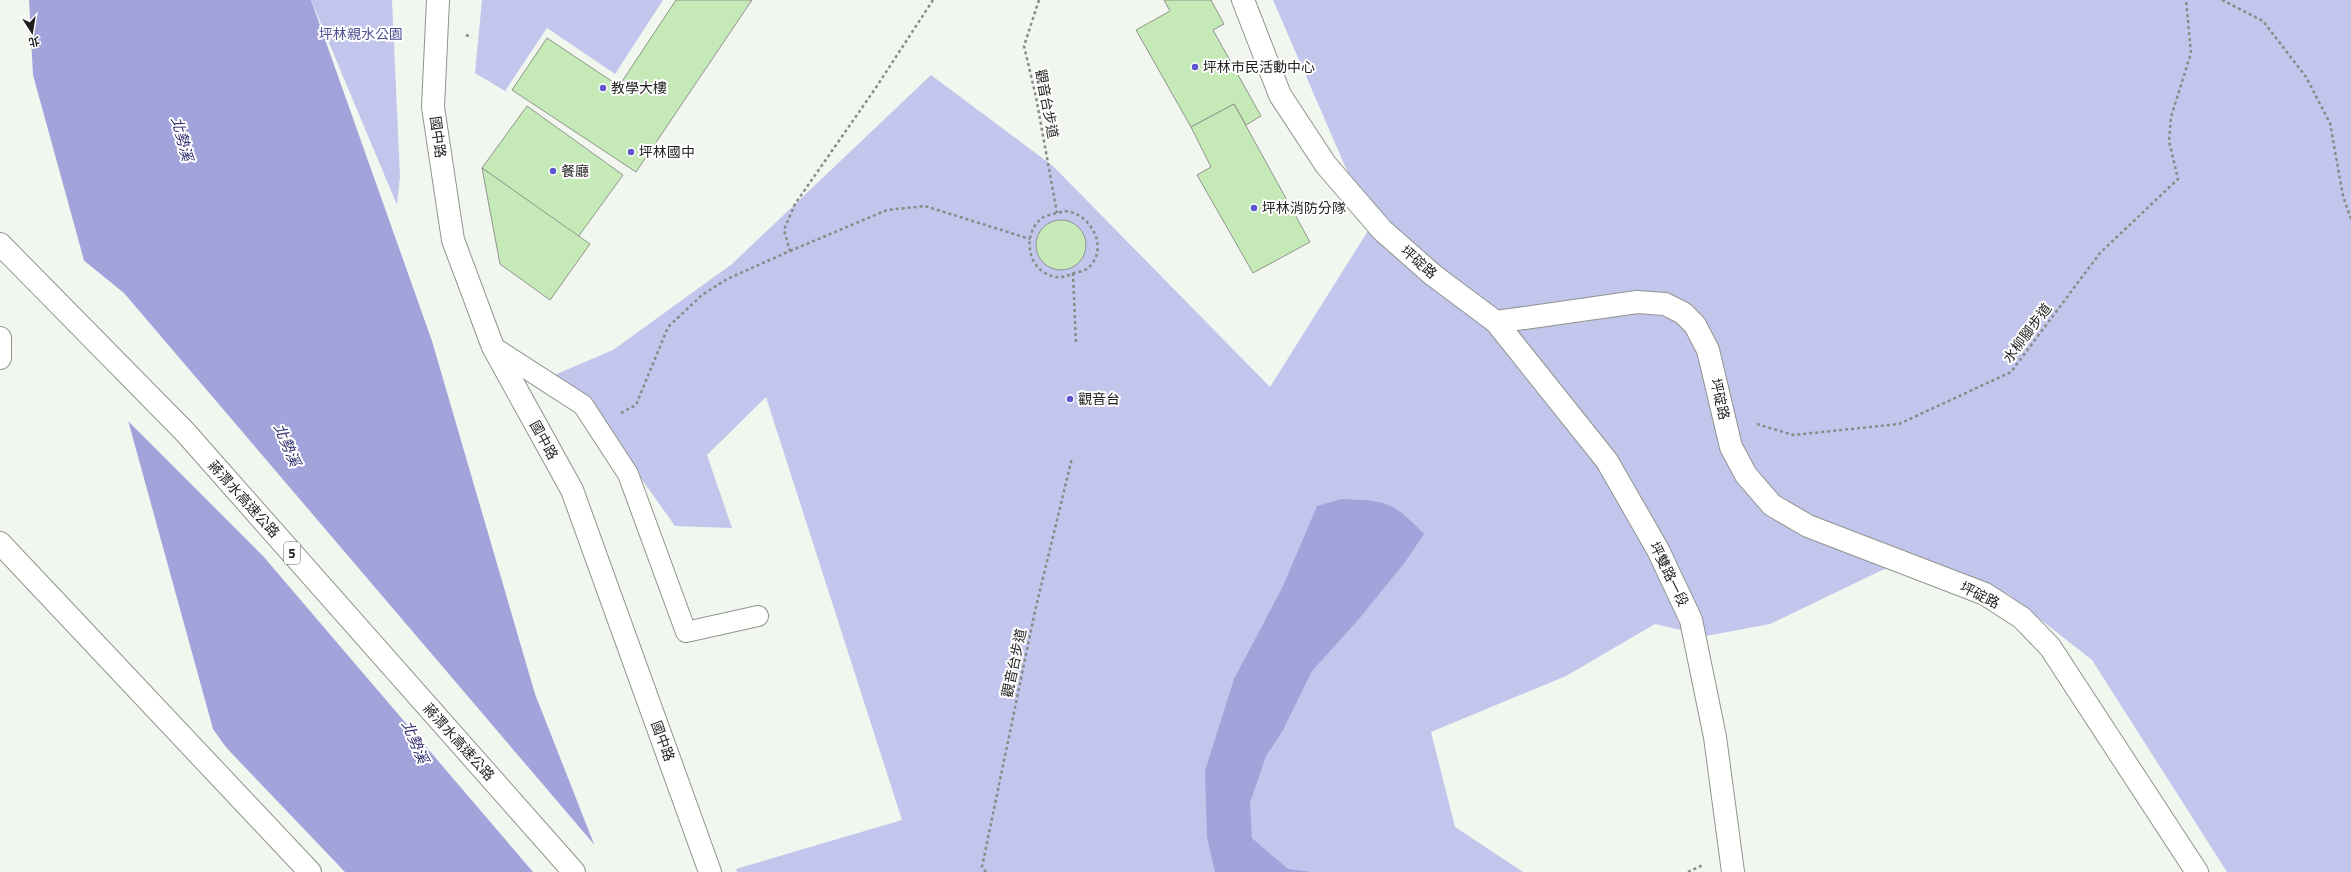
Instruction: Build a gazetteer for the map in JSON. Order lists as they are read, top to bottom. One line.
{"streets":{"main road":["國中路","坪碇路","蔣渭水高速公路","5","坪雙路一段"],"path":["觀音台步道","水柳腳步道"]},"crossings":[["坪碇路","坪雙路一段"]],"water":["北勢溪"],"parks":["坪林親水公園"],"places":["坪林市民活動中心","教學大樓","坪林國中","餐廳","坪林消防分隊","觀音台"],"north":"bottom"}
